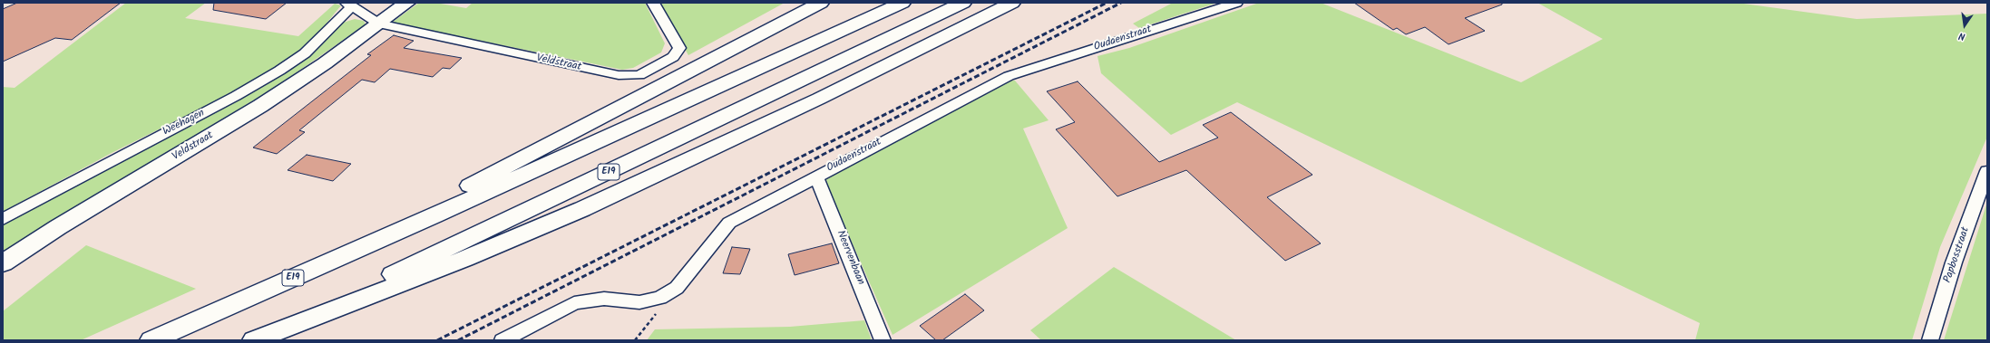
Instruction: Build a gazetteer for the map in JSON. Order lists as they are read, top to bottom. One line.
{"streets":{"main road":["Veldstraat","E19"],"street":["Oudaenstraat","Weehagen","Papbosstraat","Neervenbaan"]},"crossings":[["Oudaenstraat","Neervenbaan"]],"north":"bottom"}
